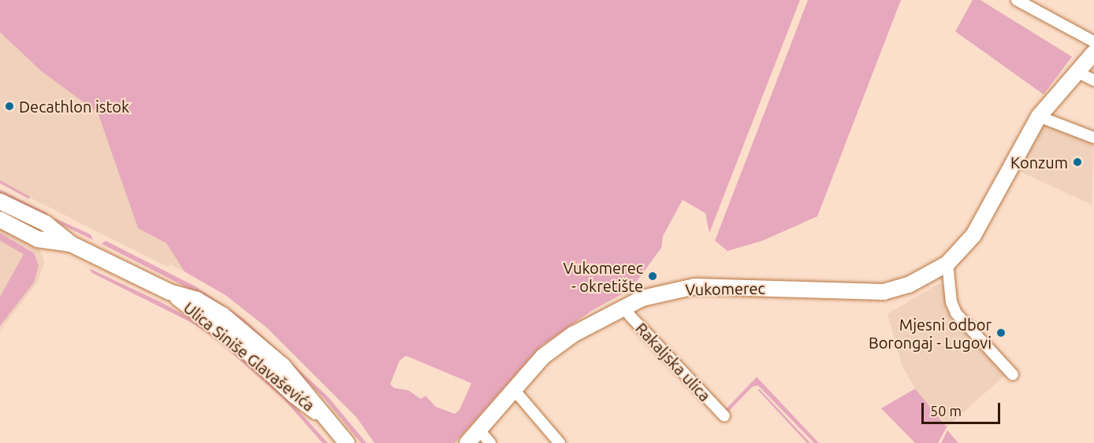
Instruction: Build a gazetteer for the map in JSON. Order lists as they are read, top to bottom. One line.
{"streets":{"street":["Vukomerec","Ulica Siniše Glavaševića","Rakaljska ulica"]},"crossings":[["Vukomerec","Rakaljska ulica"]],"places":["Decathlon istok","Konzum","Vukomerec - okretište","Mjesni odbor Borongaj - Lugovi"],"scale_bar":"50 m"}
